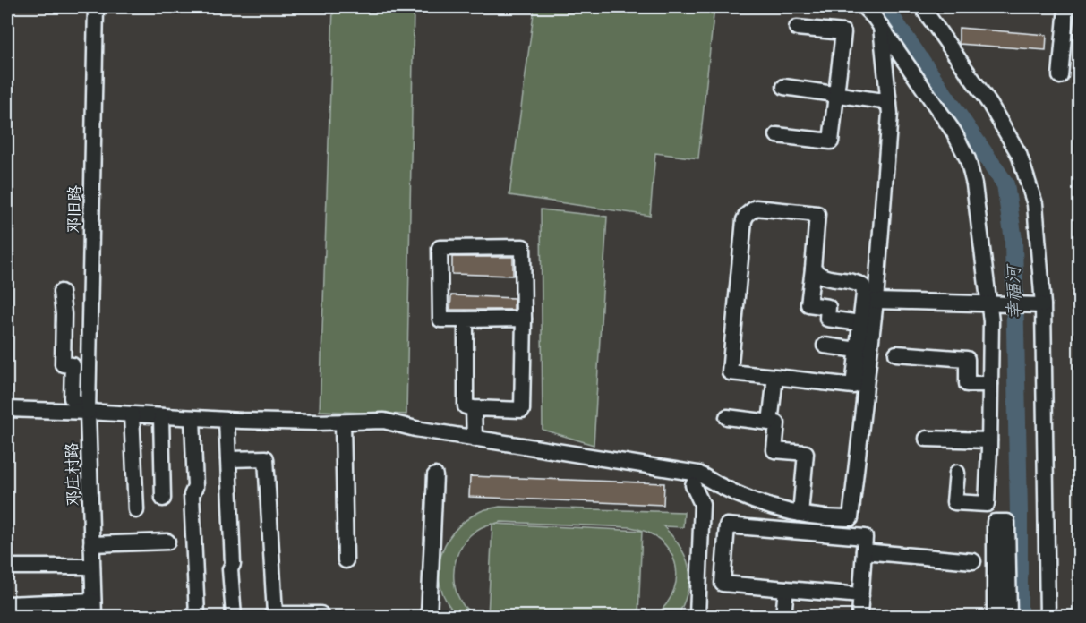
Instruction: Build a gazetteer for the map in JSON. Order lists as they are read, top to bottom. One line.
{"streets":{"street":["邓旧路","邓庄村路"]},"crossings":[["邓旧路","邓庄村路"]],"water":["幸福河"]}
